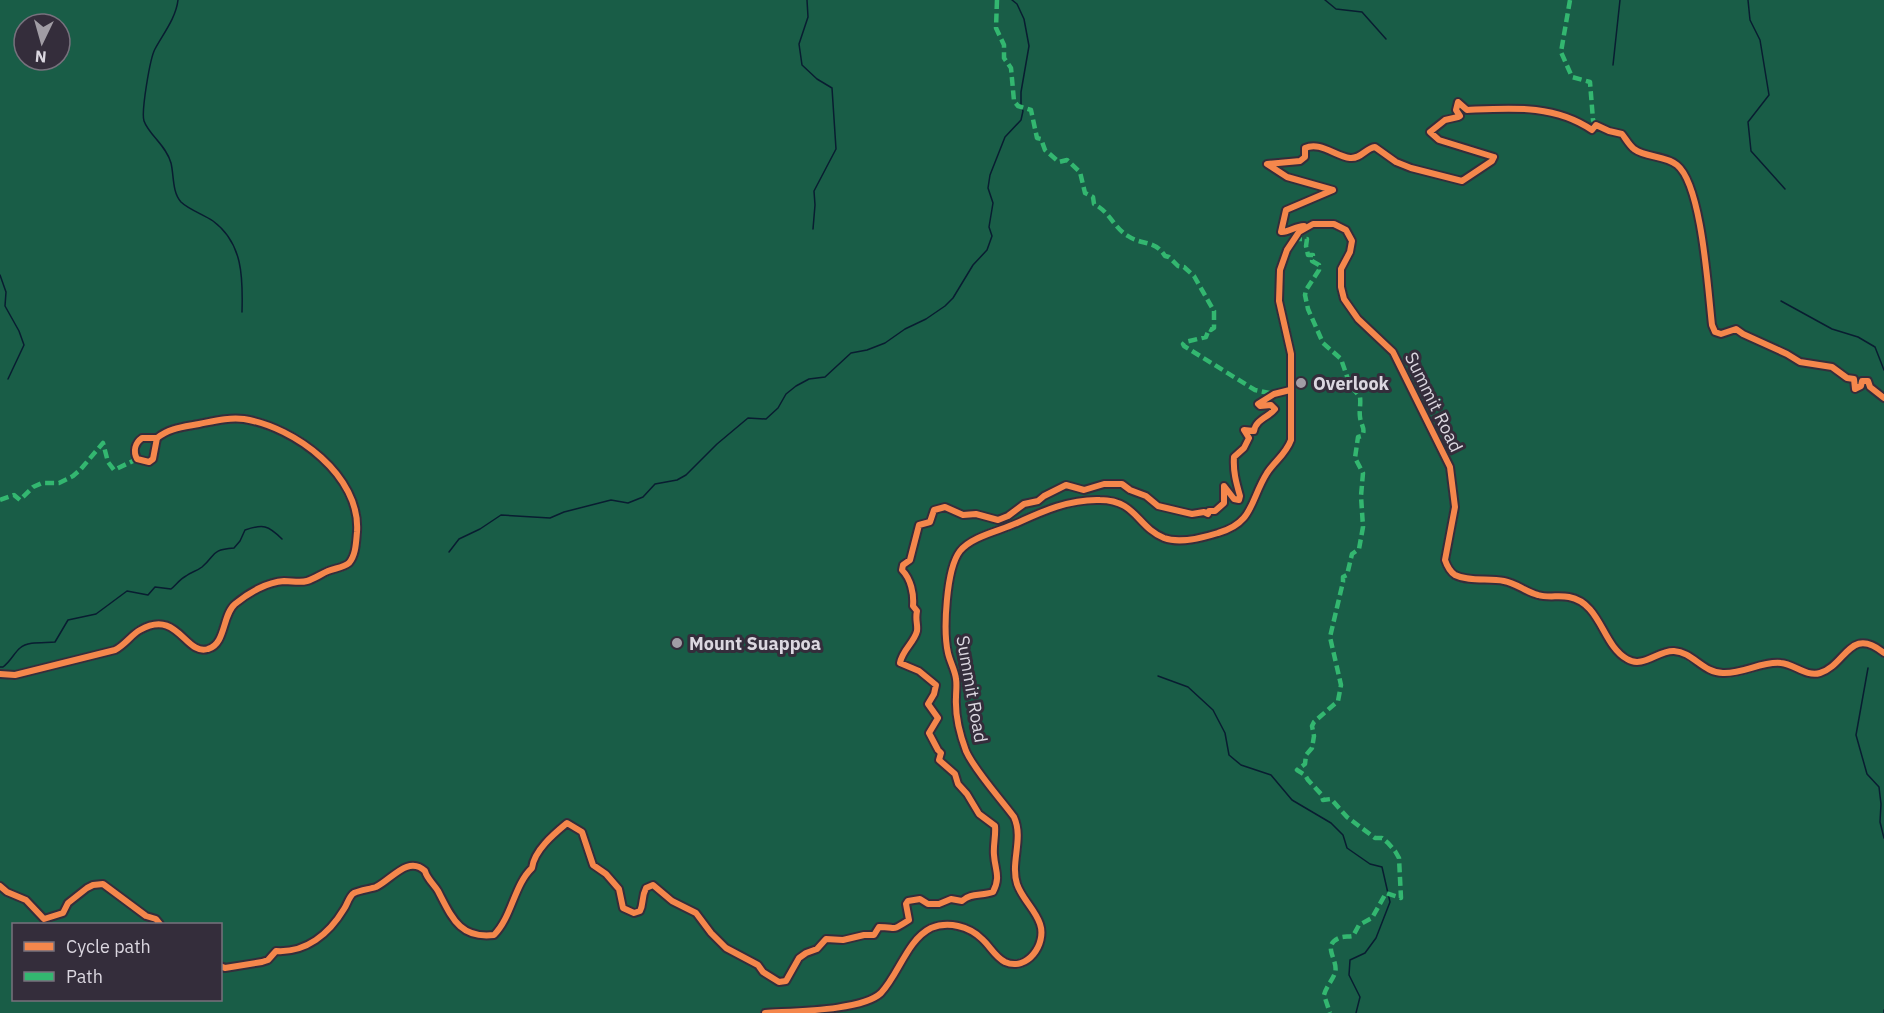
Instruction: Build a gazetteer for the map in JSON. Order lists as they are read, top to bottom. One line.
{"streets":{"street":["Summit Road"]},"places":["Overlook","Mount Suappoa"],"legend":["Cycle path","Path"],"north":"bottom"}
